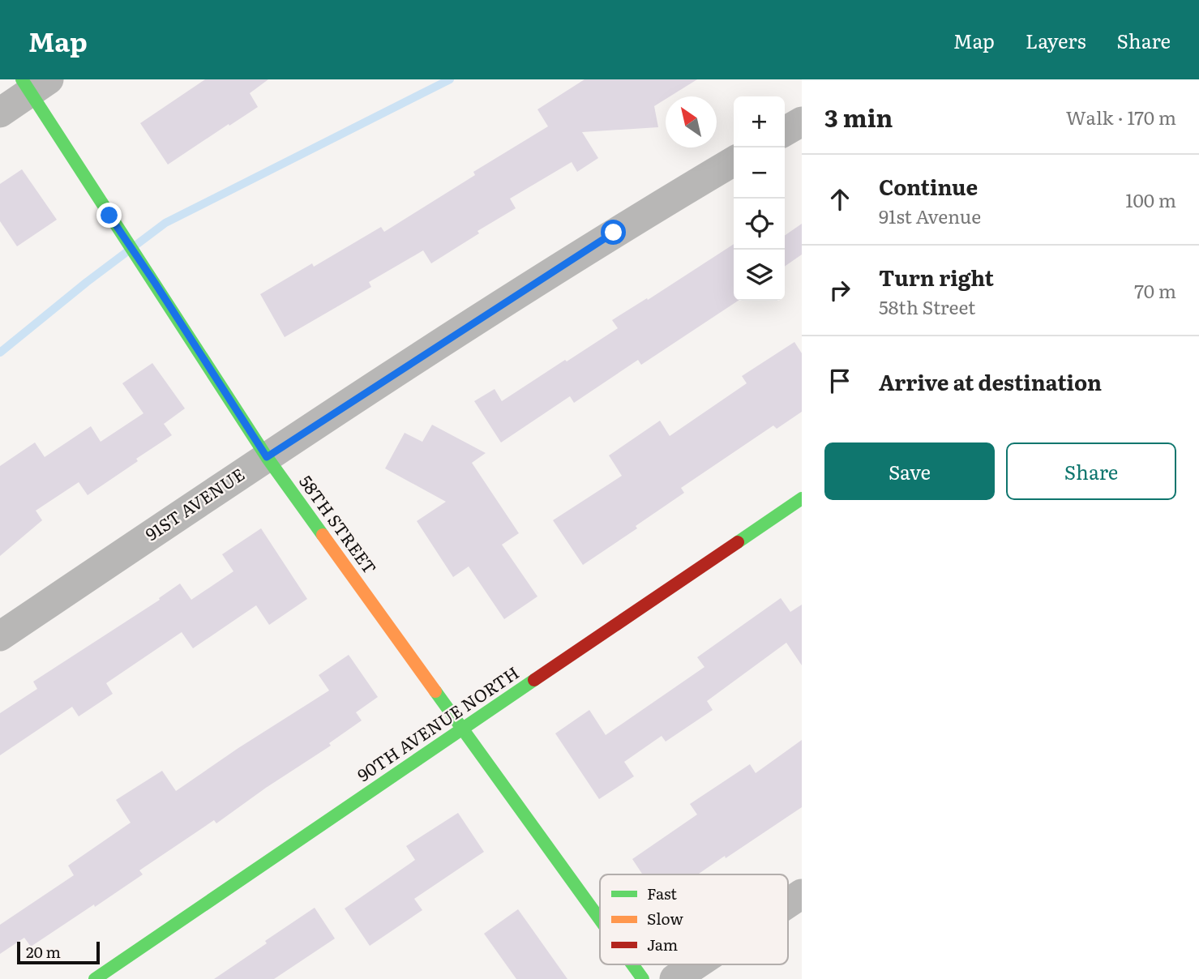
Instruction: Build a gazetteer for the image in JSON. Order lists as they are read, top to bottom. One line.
{"streets":{"street":["91ST AVENUE","58TH STREET","90TH AVENUE NORTH"]},"crossings":[["91ST AVENUE","58TH STREET"],["58TH STREET","90TH AVENUE NORTH"]],"legend":["Fast","Slow","Jam"],"scale_bar":"20 m","north":"top left","page":{"header":"Map","nav":["Map","Layers","Share"],"heading":["3 min","Walk · 170 m"],"map_buttons":["+","−"],"list":[["Continue","91st Avenue","100 m"],["Turn right","58th Street","70 m"],"Arrive at destination"],"buttons":["Save","Share"],"scale":"20 m"}}
